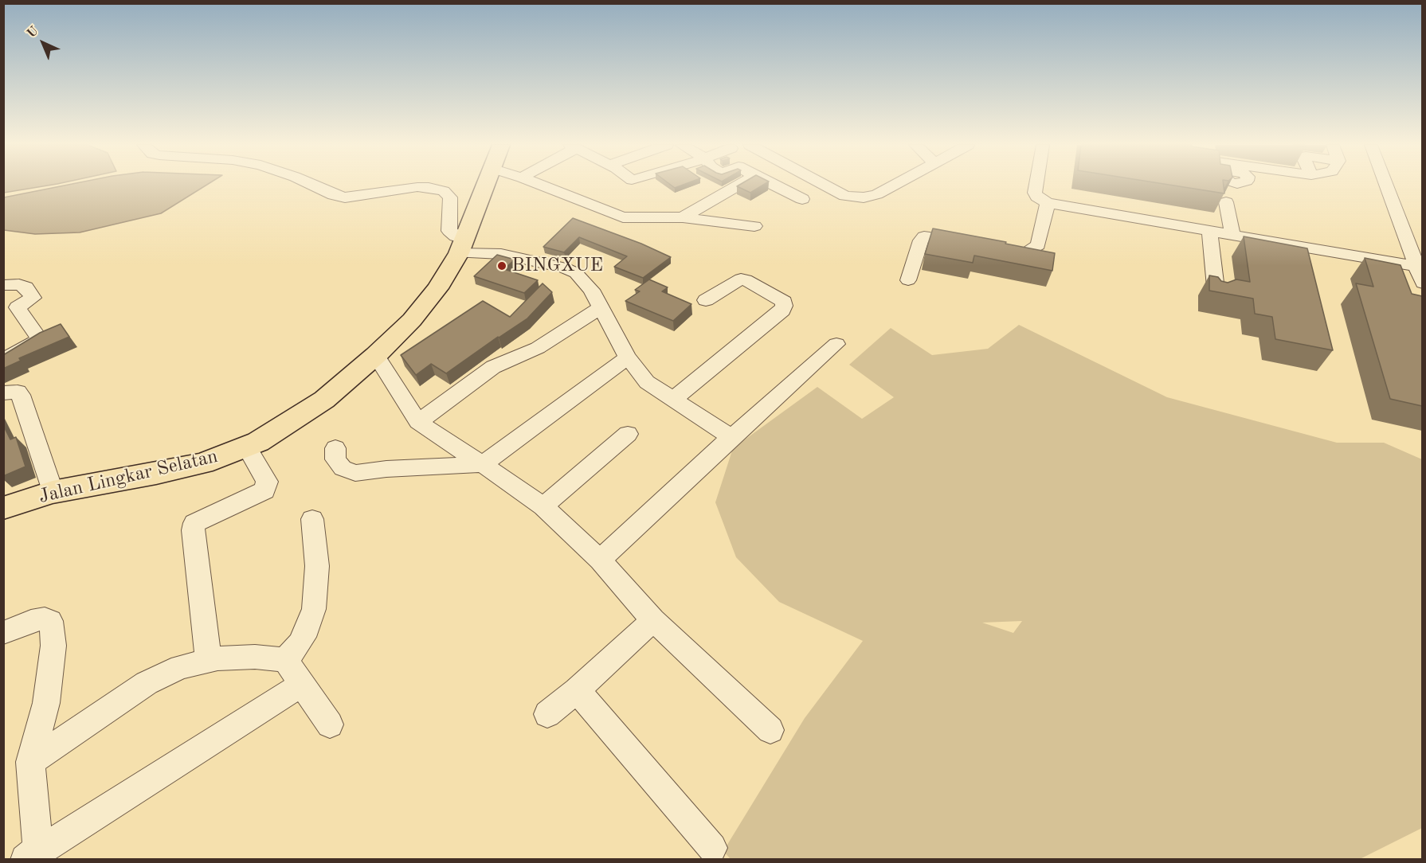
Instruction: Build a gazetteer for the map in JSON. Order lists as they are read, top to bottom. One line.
{"streets":{"main road":["Jalan Lingkar Selatan"]},"places":["BINGXUE"],"north":"top left"}
